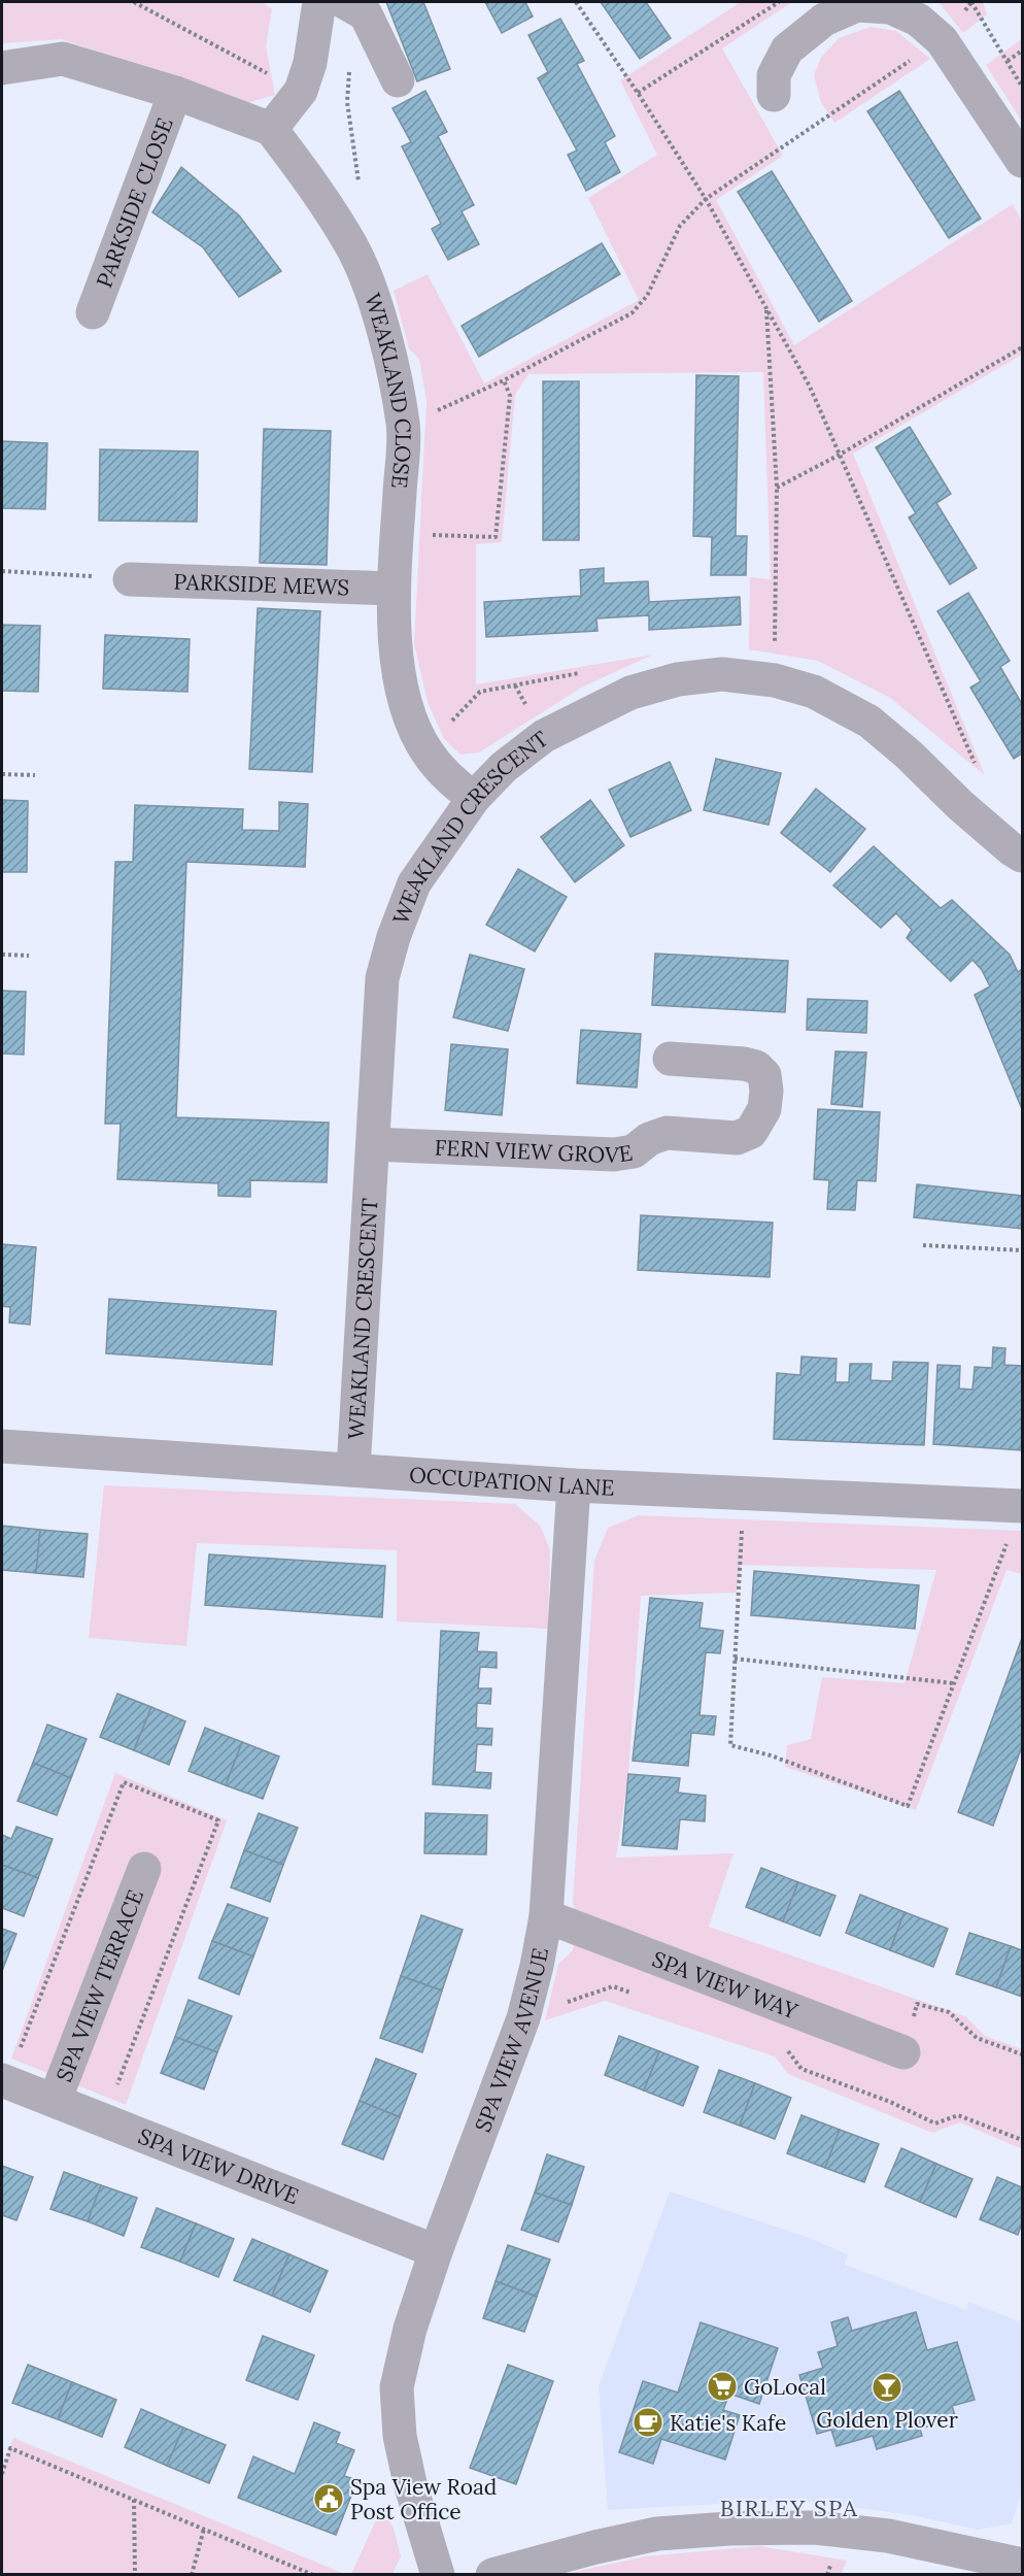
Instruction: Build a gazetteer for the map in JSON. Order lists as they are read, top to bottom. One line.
{"streets":{"street":["PARKSIDE CLOSE","WEAKLAND CLOSE","PARKSIDE MEWS","WEAKLAND CRESCENT","FERN VIEW GROVE","OCCUPATION LANE","SPA VIEW WAY","SPA VIEW TERRACE","SPA VIEW AVENUE","SPA VIEW DRIVE"]},"crossings":[["PARKSIDE CLOSE","WEAKLAND CLOSE"],["WEAKLAND CLOSE","PARKSIDE MEWS"],["WEAKLAND CLOSE","WEAKLAND CRESCENT"],["WEAKLAND CRESCENT","FERN VIEW GROVE"],["WEAKLAND CRESCENT","OCCUPATION LANE"],["OCCUPATION LANE","SPA VIEW AVENUE"],["SPA VIEW WAY","SPA VIEW AVENUE"],["SPA VIEW TERRACE","SPA VIEW DRIVE"],["SPA VIEW AVENUE","SPA VIEW DRIVE"]],"districts":["BIRLEY SPA"],"places":{"supermarket":["GoLocal"],"bar":["Golden Plover"],"cafe":["Katie's Kafe"],"public building":["Spa View Road Post Office"]}}
